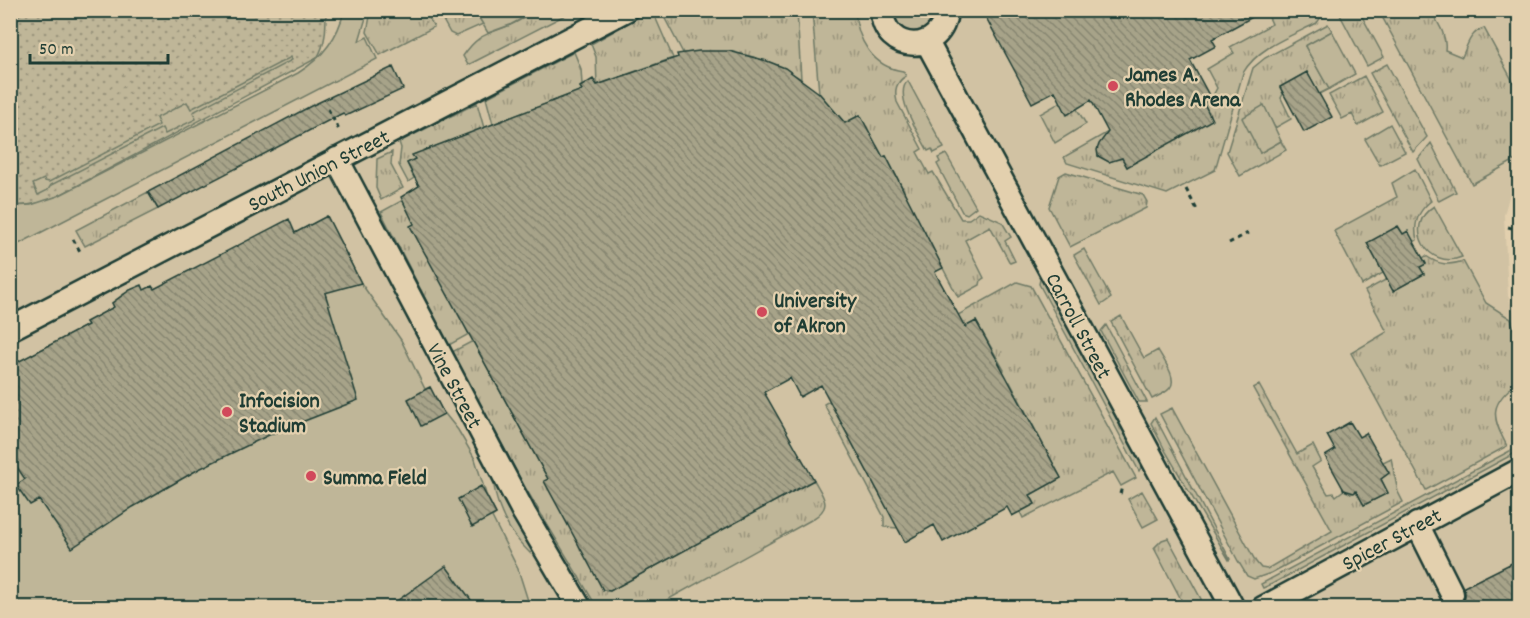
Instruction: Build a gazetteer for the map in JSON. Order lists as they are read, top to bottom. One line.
{"streets":{"street":["South Union Street","Carroll Street","Vine Street","Spicer Street"]},"crossings":[["South Union Street","Vine Street"]],"places":["James A. Rhodes Arena","University of Akron","Infocision Stadium","Summa Field"],"scale_bar":"50 m"}
